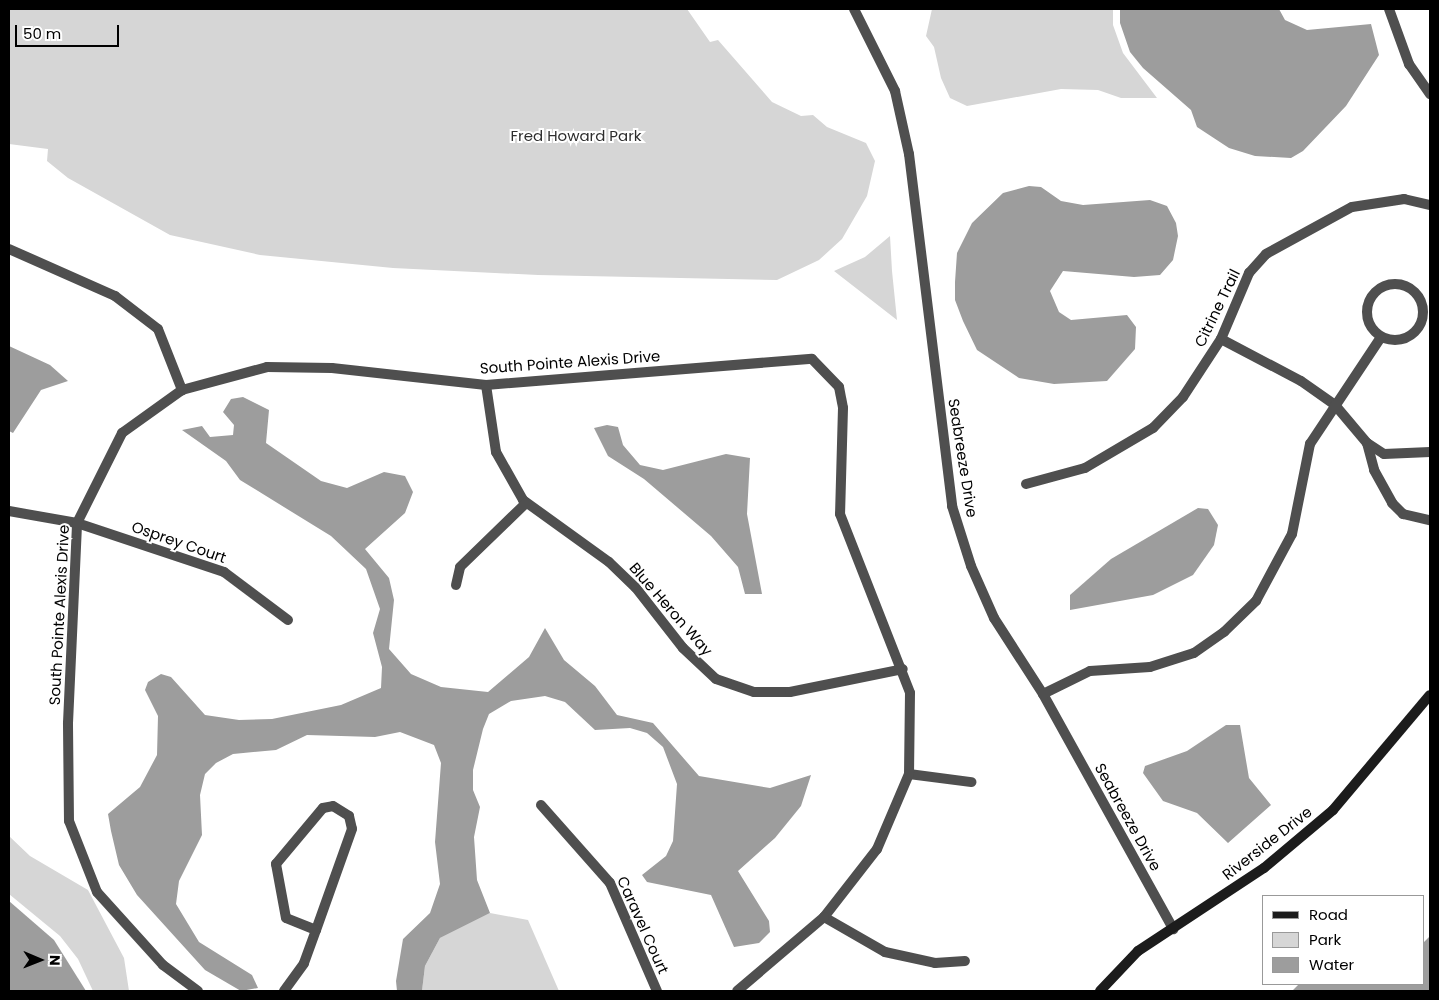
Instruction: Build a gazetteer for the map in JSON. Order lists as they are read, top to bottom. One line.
{"streets":{"street":["Citrine Trail","South Pointe Alexis Drive","Seabreeze Drive","Osprey Court","Blue Heron Way","Riverside Drive","Caravel Court"]},"crossings":[["South Pointe Alexis Drive","Osprey Court"],["South Pointe Alexis Drive","Blue Heron Way"],["Seabreeze Drive","Riverside Drive"]],"parks":["Fred Howard Park"],"legend":["Road","Park","Water"],"scale_bar":"50 m","north":"right"}
